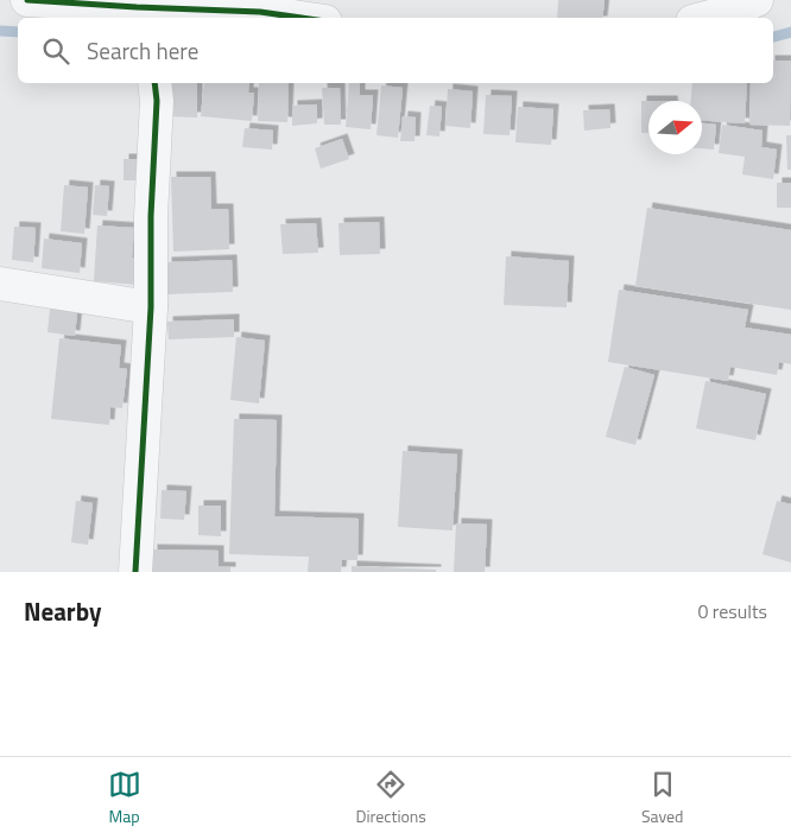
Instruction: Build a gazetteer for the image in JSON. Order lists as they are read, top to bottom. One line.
{"north":"right","page":{"search":"Search here","heading":["Nearby","0 results"],"nav":["Map","Directions","Saved"]}}
